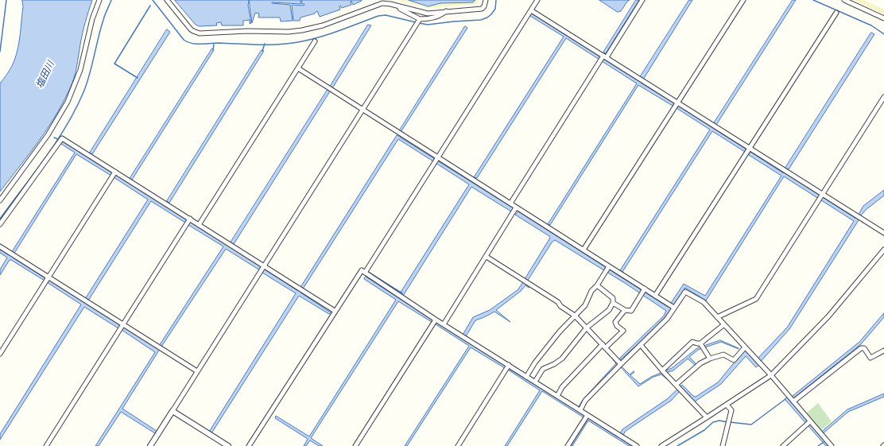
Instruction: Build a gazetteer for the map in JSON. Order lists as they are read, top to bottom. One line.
{"water":["塩田川"]}
